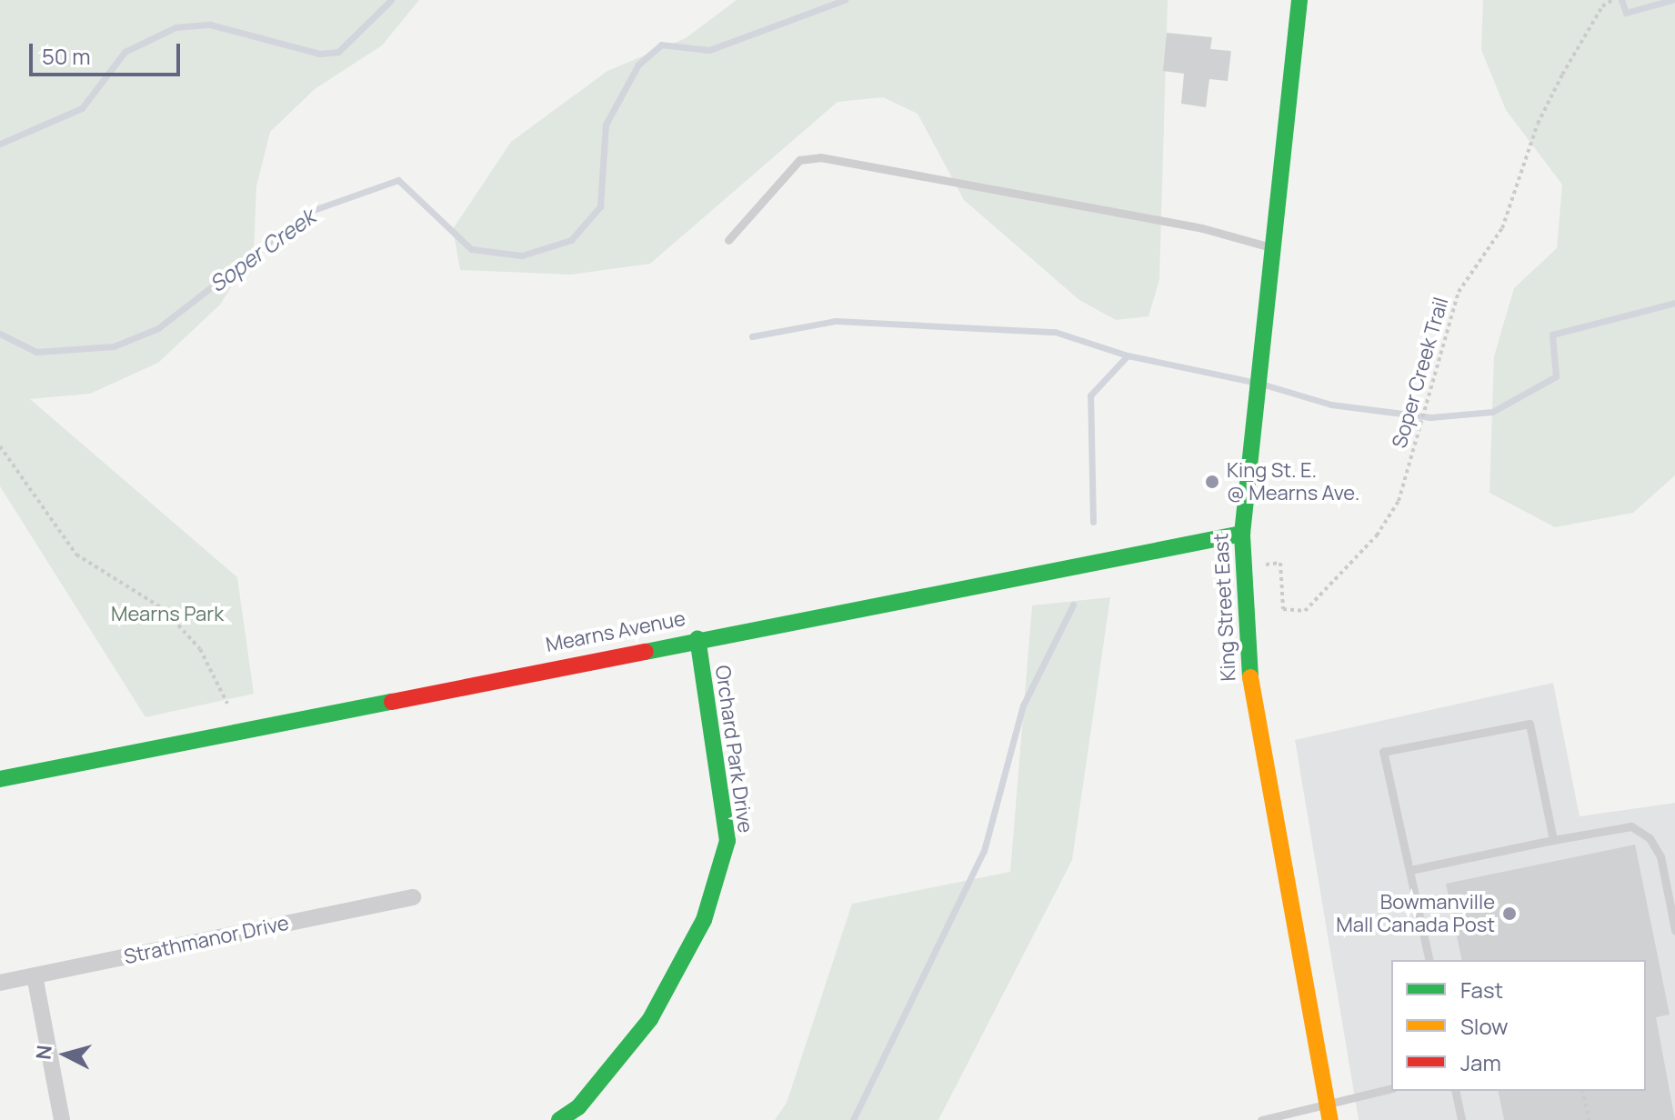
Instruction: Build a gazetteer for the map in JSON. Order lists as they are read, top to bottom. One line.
{"streets":{"street":["King Street East","Mearns Avenue","Orchard Park Drive","Strathmanor Drive"],"path":["Soper Creek Trail"]},"crossings":[["Soper Creek Trail","King Street East"],["King Street East","Mearns Avenue"],["Mearns Avenue","Orchard Park Drive"]],"water":["Soper Creek"],"parks":["Mearns Park"],"places":["King St. E. @ Mearns Ave.","Bowmanville Mall Canada Post"],"legend":["Fast","Slow","Jam"],"scale_bar":"50 m","north":"left"}
